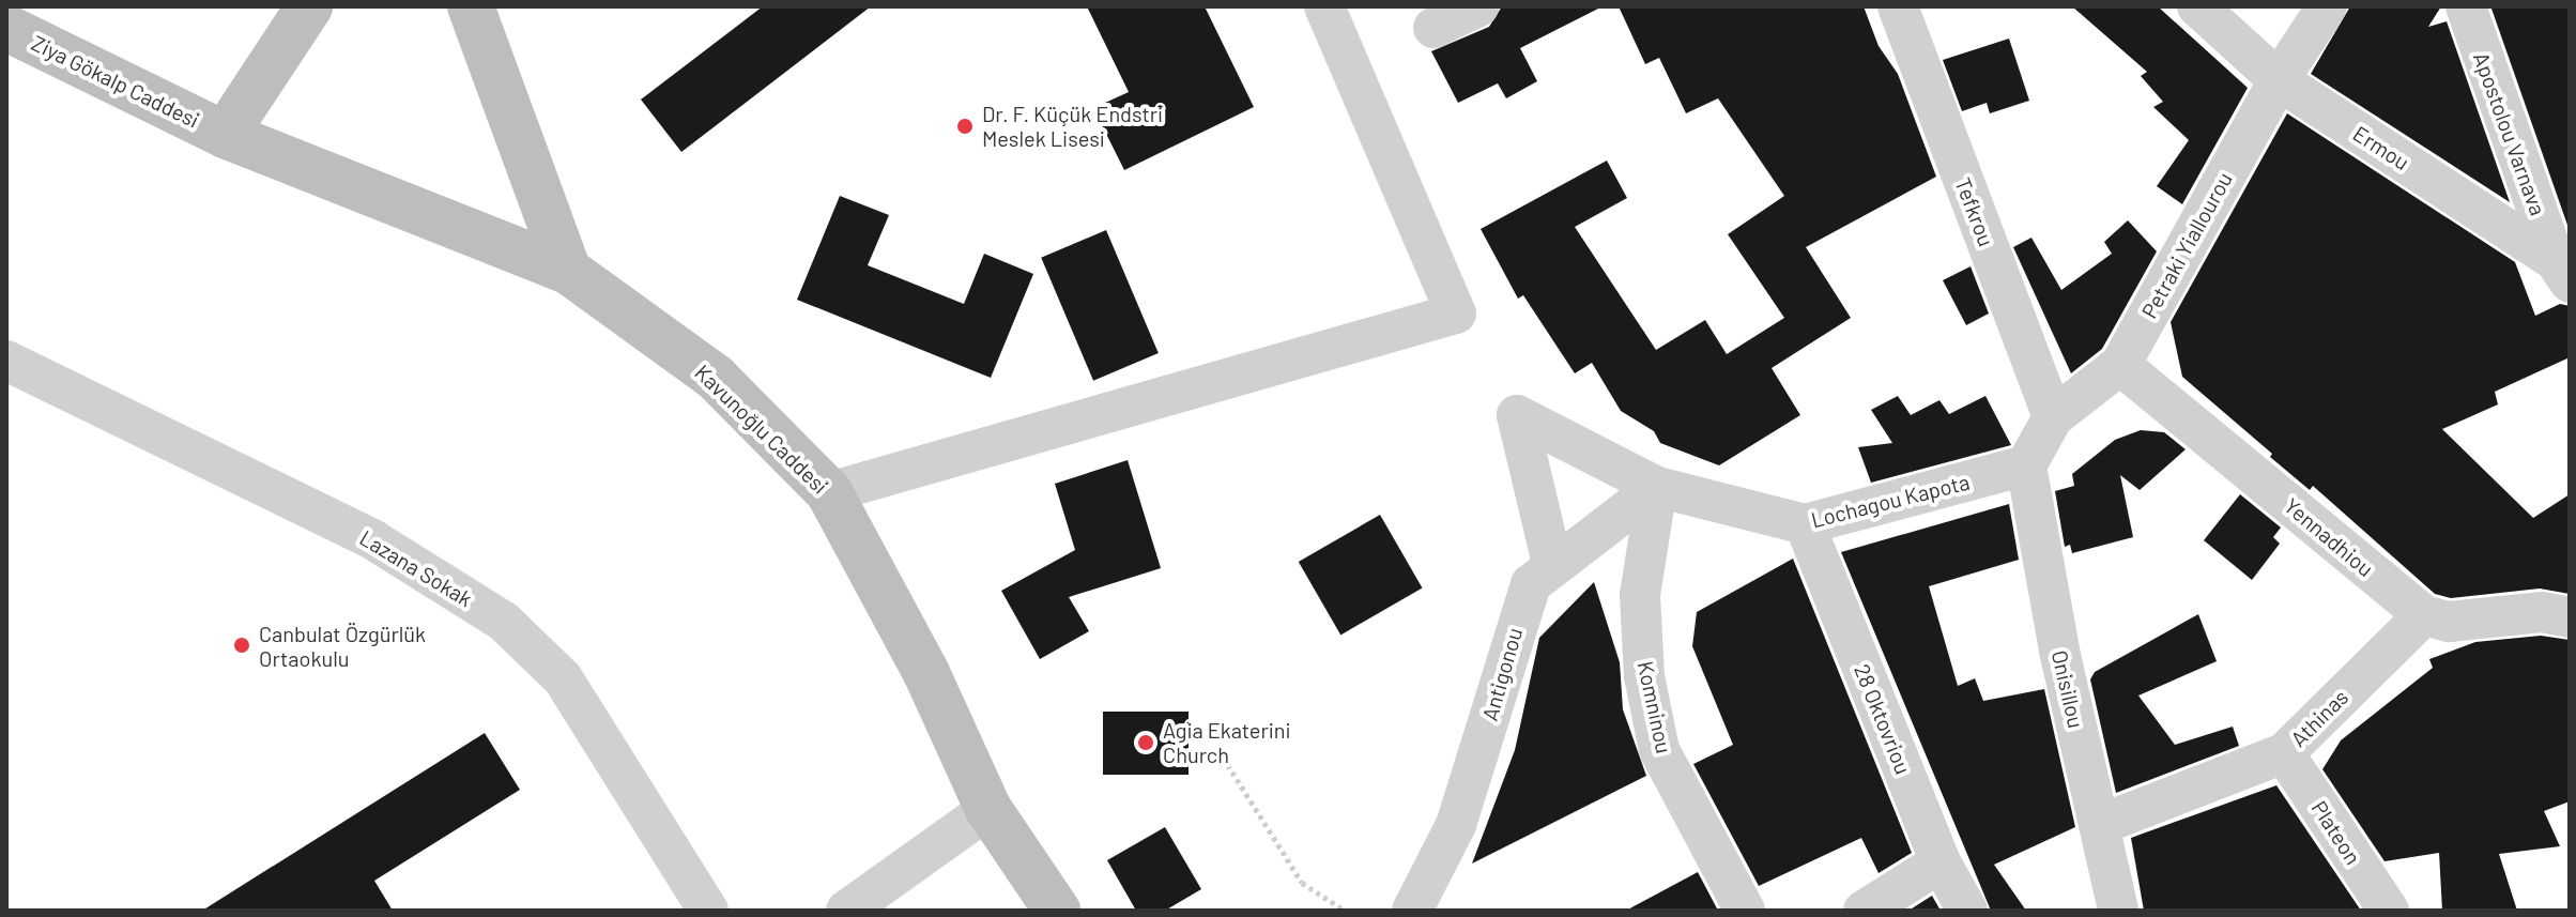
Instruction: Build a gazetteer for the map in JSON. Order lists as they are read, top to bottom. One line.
{"streets":{"main road":["Ziya Gökalp Caddesi","Kavunoğlu Caddesi"],"street":["Apostolou Varnava","Ermou","Tefkrou","Petraki Yiallourou","Lochagou Kapota","Yennadhiou","Lazana Sokak","Antigonou","Onisillou","Komninou","Athinas","28 Oktovriou","Plateon"]},"crossings":[["Ziya Gökalp Caddesi","Kavunoğlu Caddesi"],["Apostolou Varnava","Ermou"],["Ermou","Petraki Yiallourou"],["Tefkrou","Petraki Yiallourou"],["Petraki Yiallourou","Lochagou Kapota"],["Petraki Yiallourou","Yennadhiou"],["Petraki Yiallourou","Onisillou"],["Lochagou Kapota","Antigonou"],["Lochagou Kapota","Onisillou"],["Lochagou Kapota","Komninou"],["Lochagou Kapota","28 Oktovriou"],["Yennadhiou","Athinas"],["Antigonou","Komninou"],["Onisillou","Athinas"],["Athinas","Plateon"]],"places":["Dr. F. Küçük Endstri Meslek Lisesi","Canbulat Özgürlük Ortaokulu","Agia Ekaterini Church"]}
